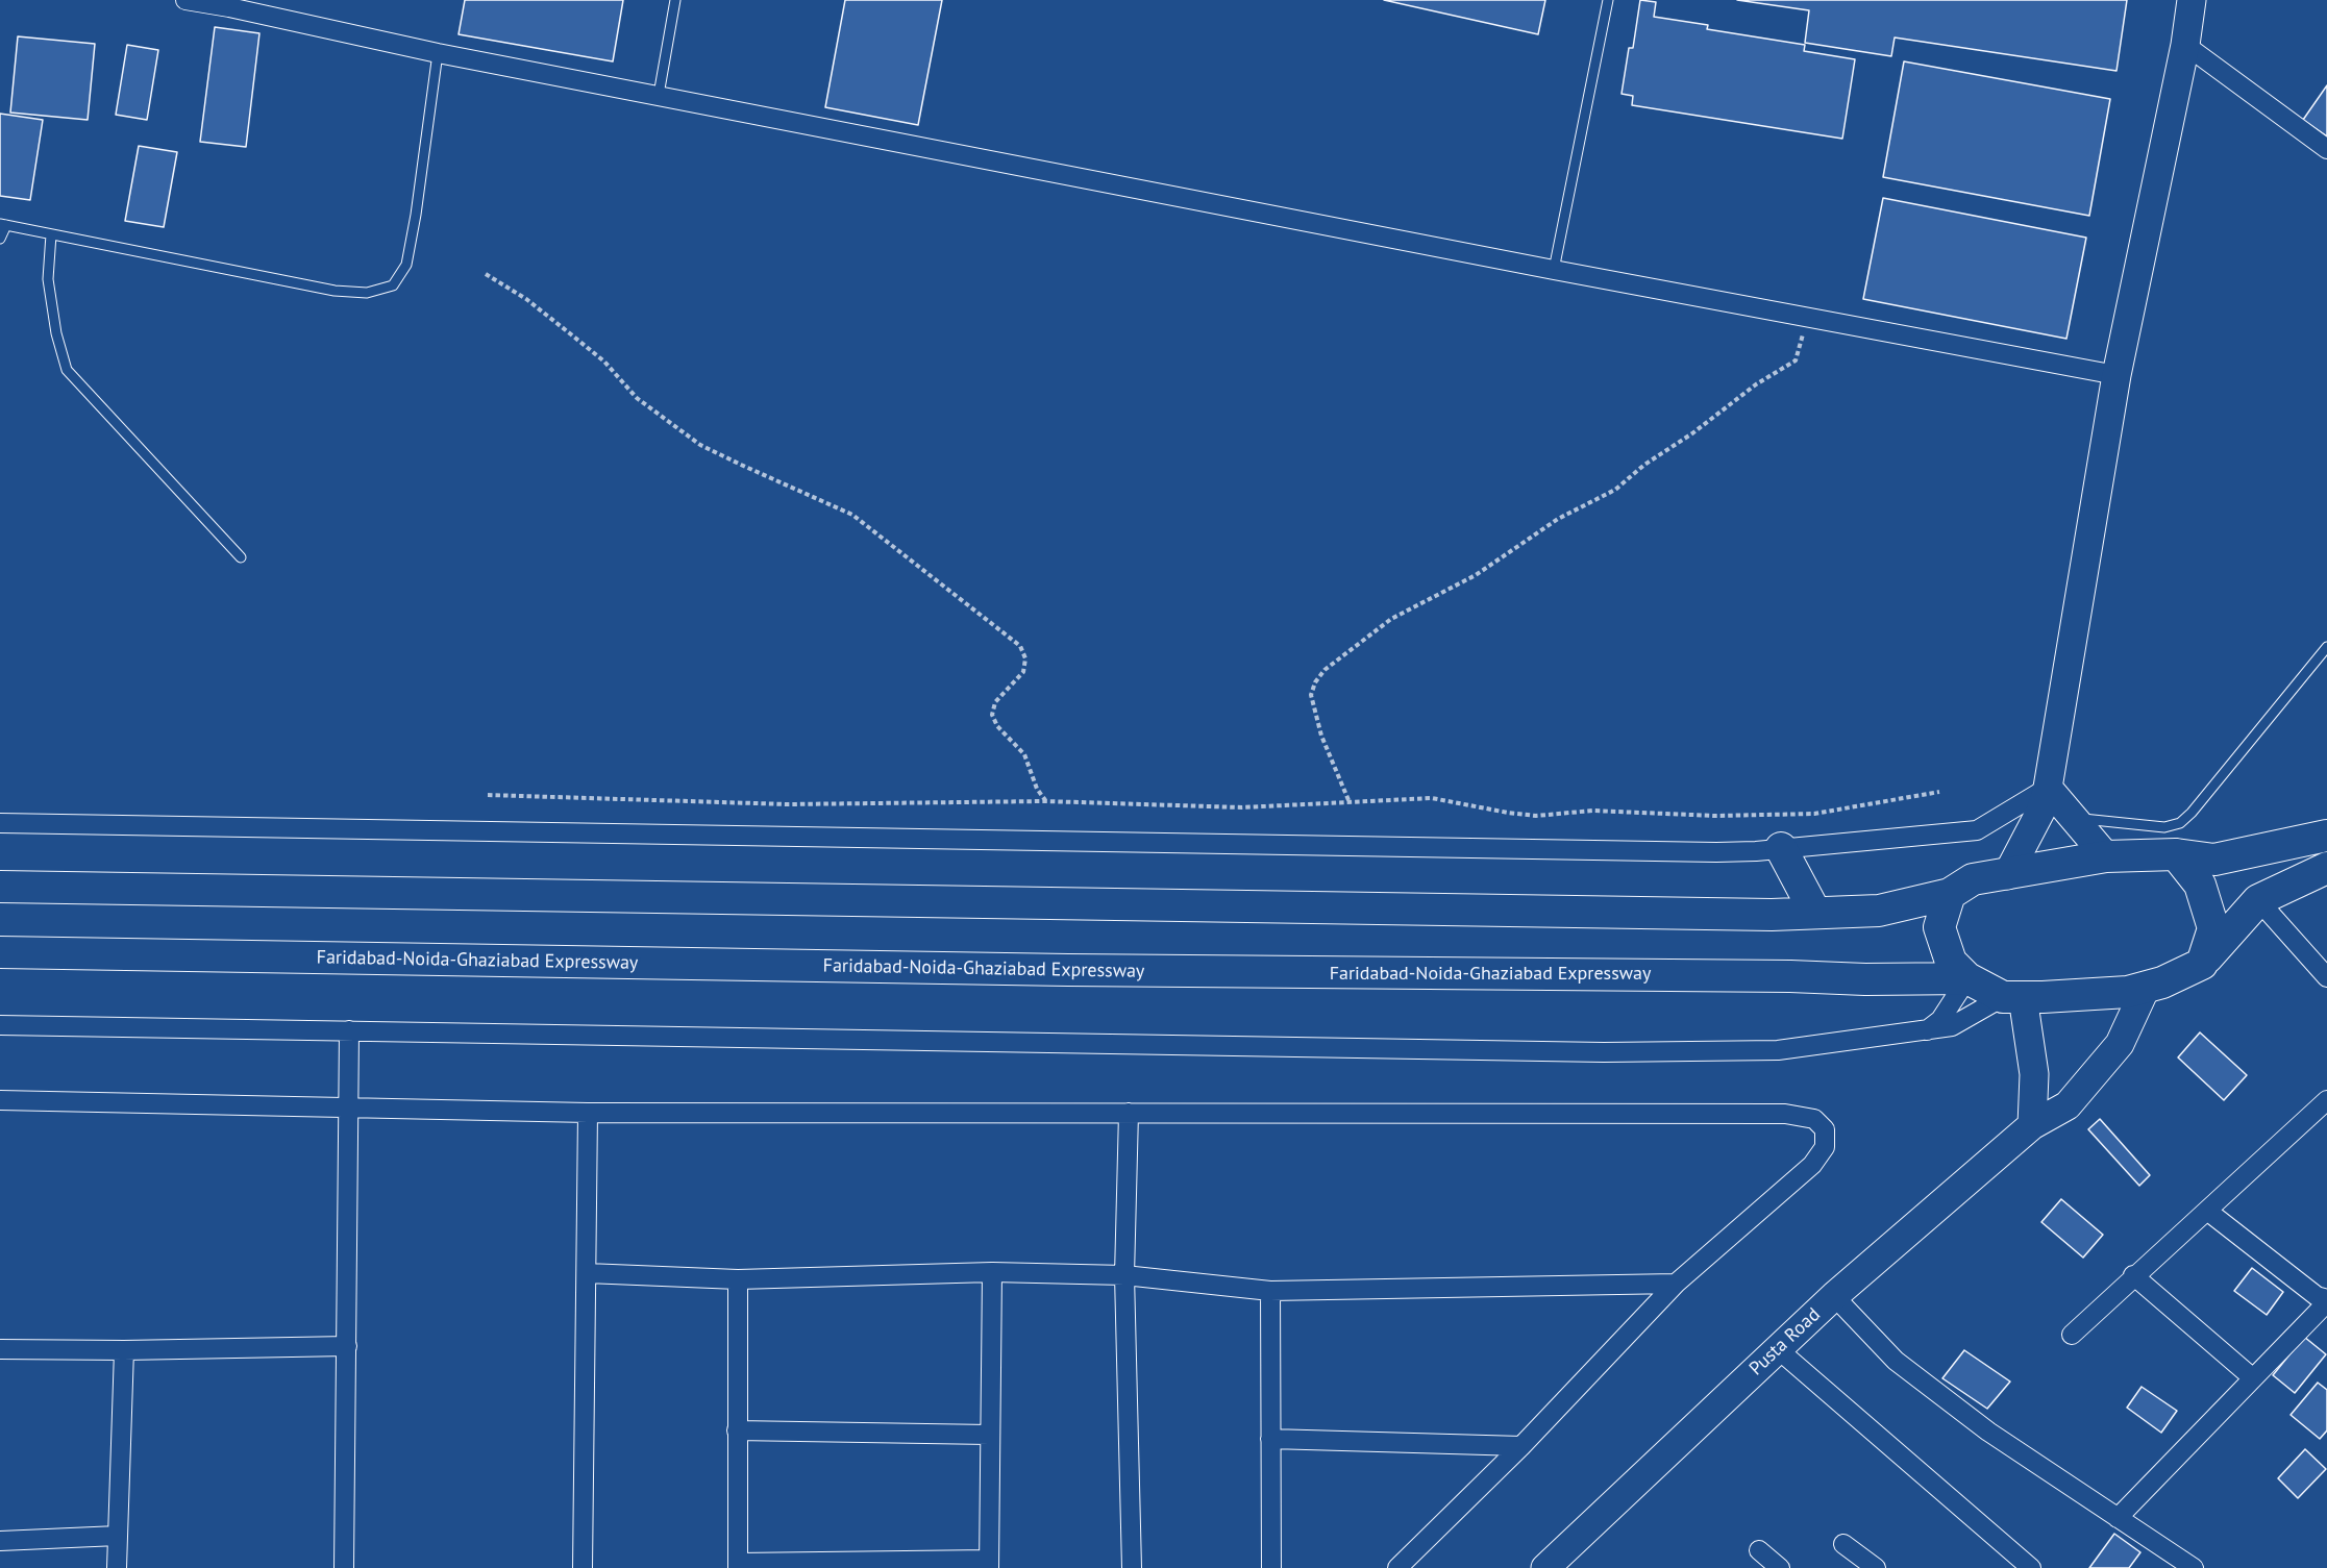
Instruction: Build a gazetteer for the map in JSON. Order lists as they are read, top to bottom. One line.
{"streets":{"main road":["Faridabad-Noida-Ghaziabad Expressway"],"street":["Pusta Road"]}}
